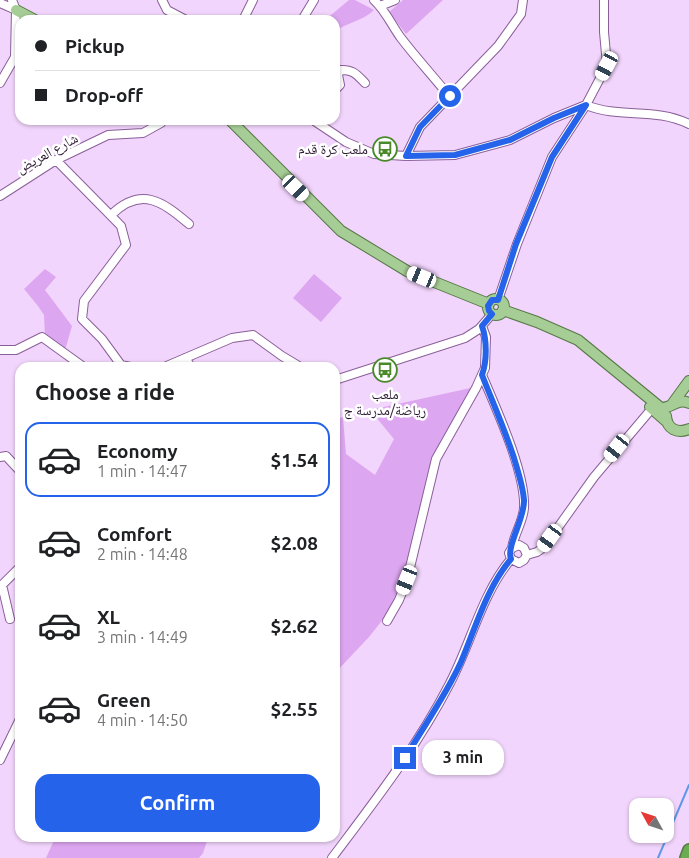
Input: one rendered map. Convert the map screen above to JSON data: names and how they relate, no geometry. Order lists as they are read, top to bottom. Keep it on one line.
{"streets":{"street":["شارع العريض"]},"places":{"bus stop":["ملعب كرة قدم","ملعب رياضة/مدرسة ج"]},"north":"top left","page":{"banner":["Pickup","Drop-off"],"heading":"Choose a ride","list":[{"name":"Economy","note":"1 min · 14:47","value":"$1.54"},{"name":"Comfort","note":"2 min · 14:48","value":"$2.08"},{"name":"XL","note":"3 min · 14:49","value":"$2.62"},{"name":"Green","note":"4 min · 14:50","value":"$2.55"}],"bubble":"3 min","buttons":"Confirm"}}
